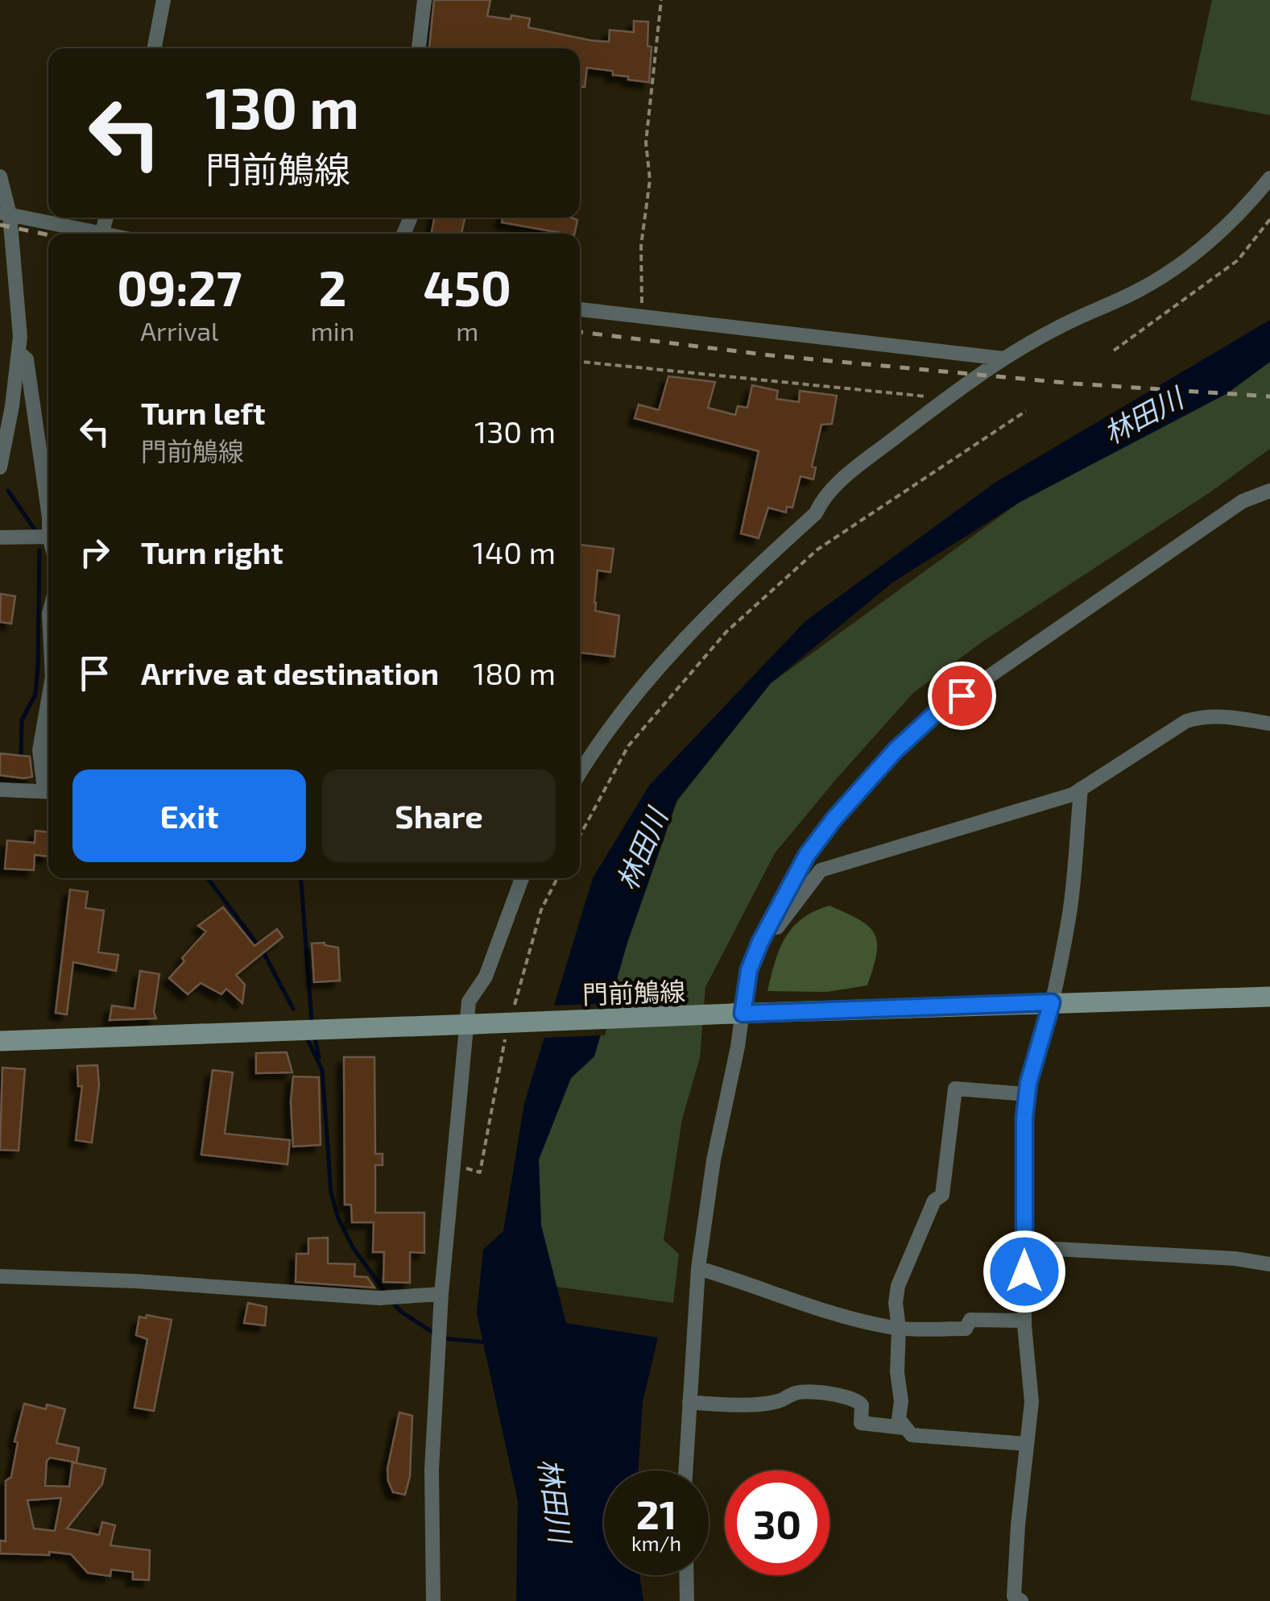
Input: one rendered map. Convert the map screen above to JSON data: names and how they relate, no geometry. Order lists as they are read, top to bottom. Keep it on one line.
{"streets":{"main road":["門前鵤線"]},"water":["林田川"],"page":{"turn":["130 m","門前鵤線"],"eta":["09:27","Arrival","2","min","450","m"],"list":[{"name":"Turn left","note":"門前鵤線","value":"130 m"},{"name":"Turn right","value":"140 m"},{"name":"Arrive at destination","value":"180 m"}],"buttons":["Exit","Share"],"speed":"21 km/h","limit":"30"}}
